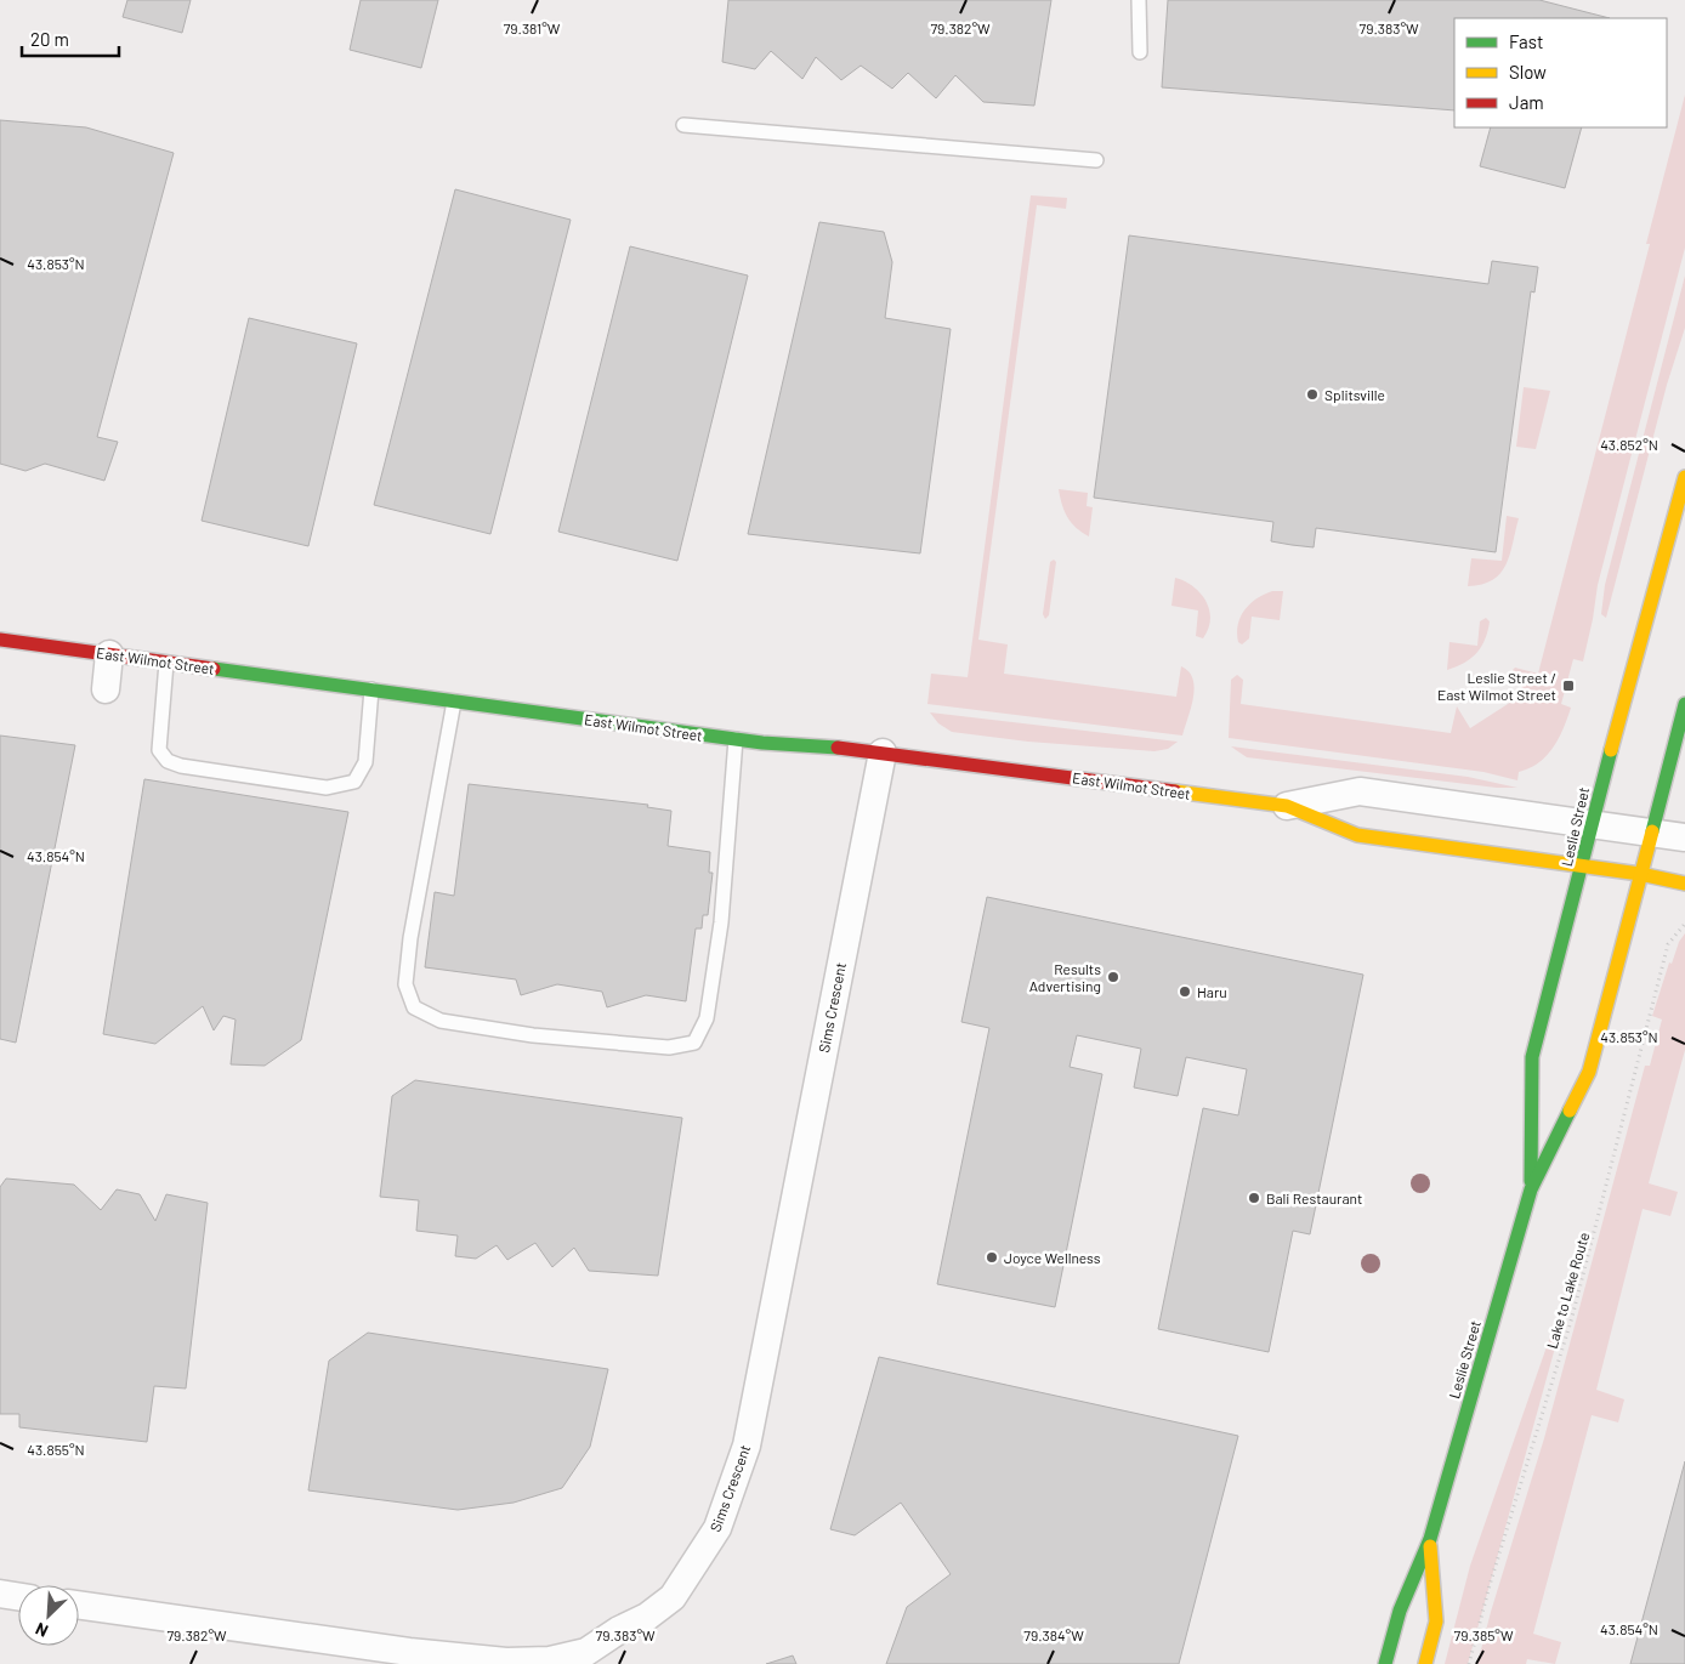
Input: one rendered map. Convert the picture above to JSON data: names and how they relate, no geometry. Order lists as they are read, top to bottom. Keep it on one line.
{"streets":{"main road":["East Wilmot Street","Leslie Street"],"street":["Sims Crescent"],"path":["Lake to Lake Route"]},"crossings":[["East Wilmot Street","Leslie Street"],["East Wilmot Street","Sims Crescent"]],"places":{"other":["Splitsville","Results Advertising","Haru","Bali Restaurant","Joyce Wellness"],"transit":["Leslie Street / East Wilmot Street"]},"legend":["Fast","Slow","Jam"],"scale_bar":"20 m","north":"bottom left","coordinates":["79.381°W","79.382°W","79.383°W","43.853°N","43.852°N","43.854°N","43.855°N","79.384°W","79.385°W"]}
